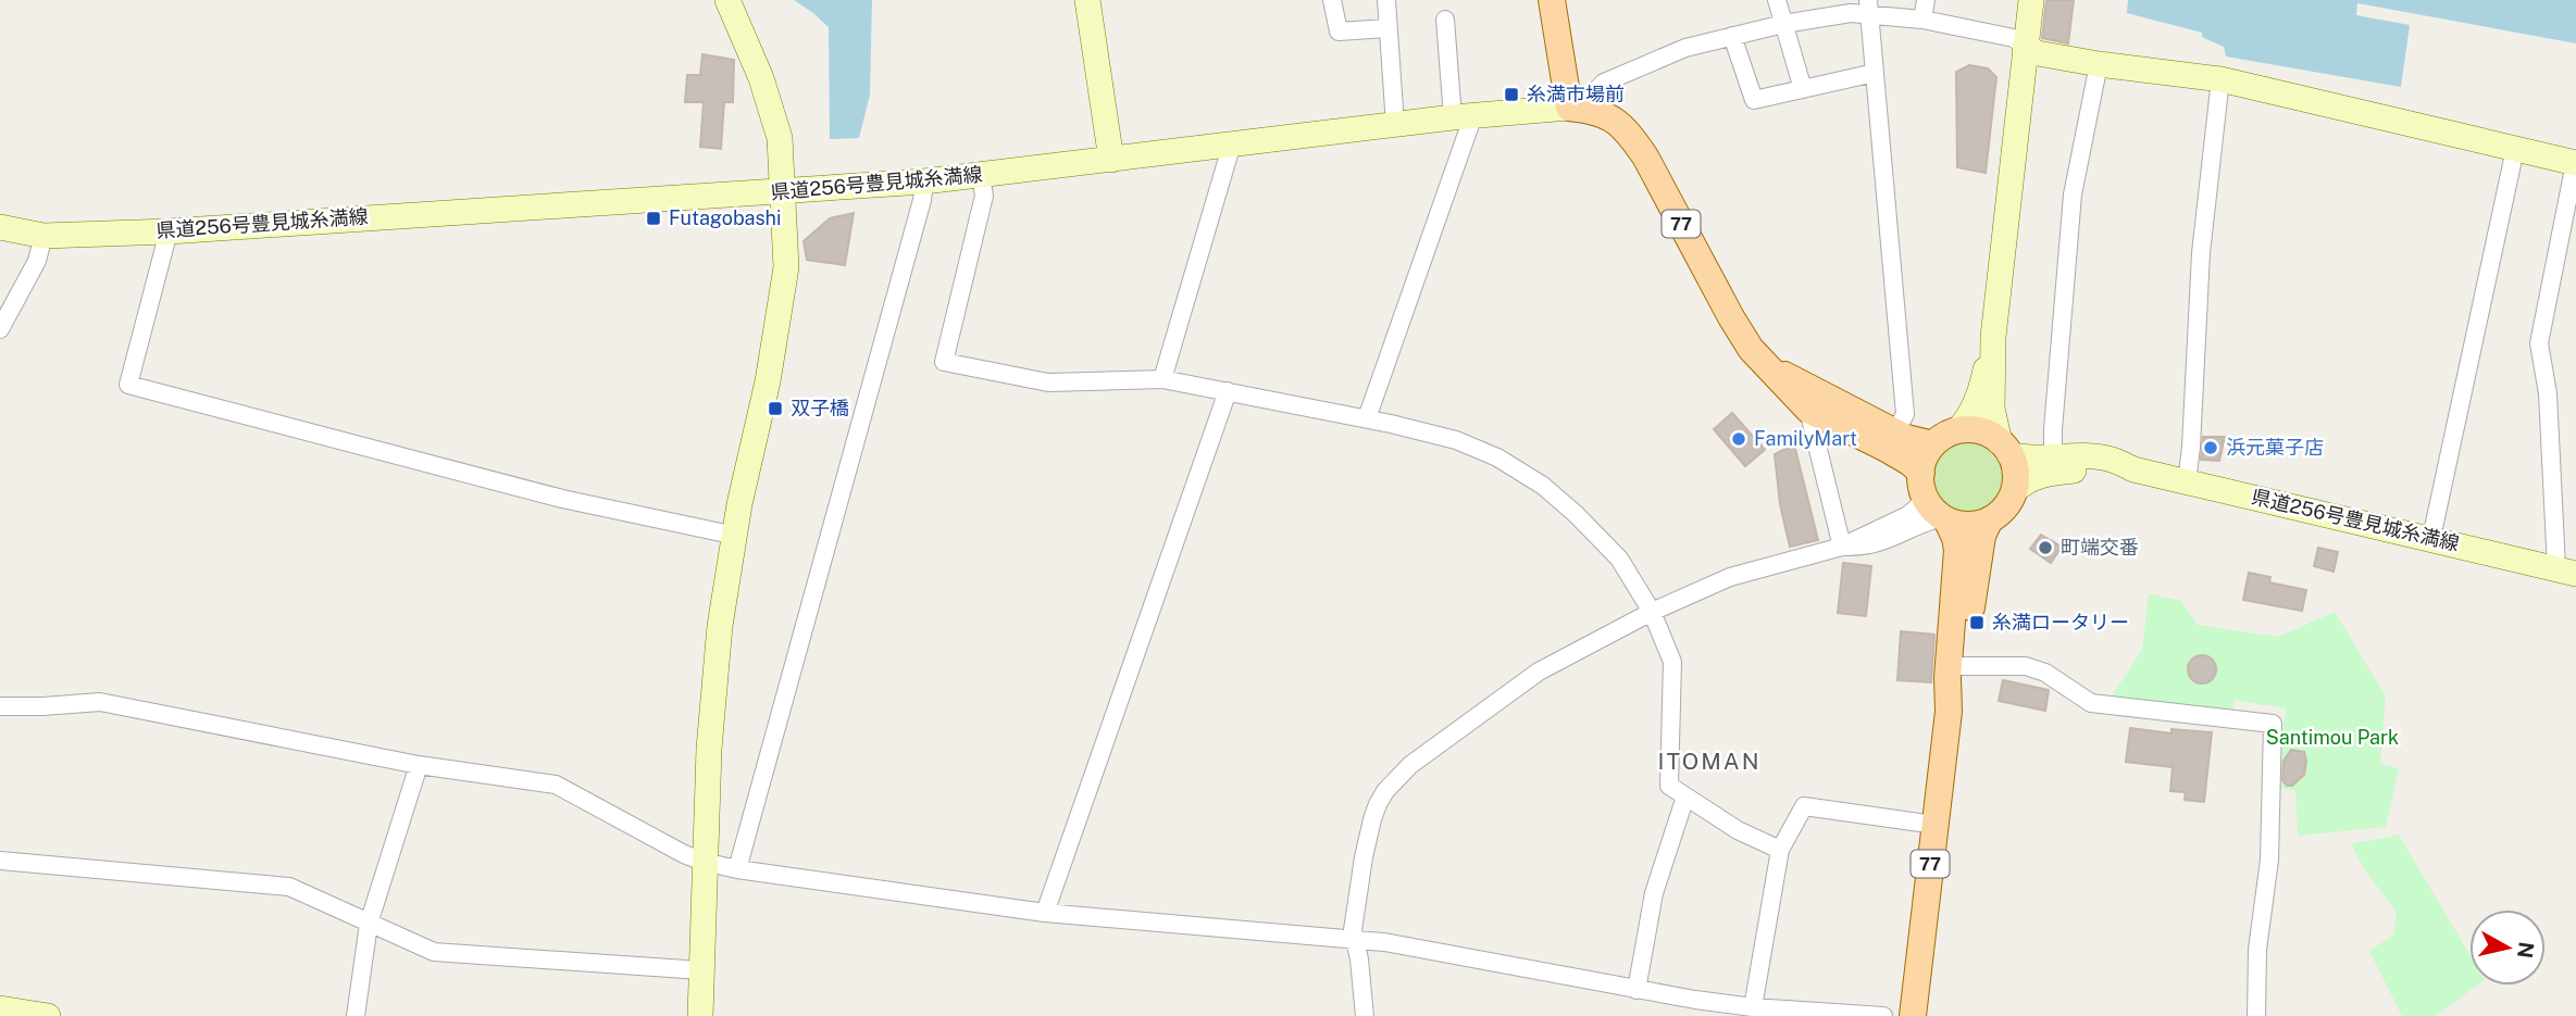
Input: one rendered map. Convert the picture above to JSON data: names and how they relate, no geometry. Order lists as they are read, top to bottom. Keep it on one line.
{"streets":{"main road":["77"],"street":["県道256号豊見城糸満線"]},"crossings":[["県道256号豊見城糸満線","77"]],"districts":["ITOMAN"],"parks":["Santimou Park"],"places":{"transit":["糸満市場前","Futagobashi","双子橋","糸満ロータリー"],"other":["FamilyMart","浜元菓子店","町端交番"]},"north":"right"}
